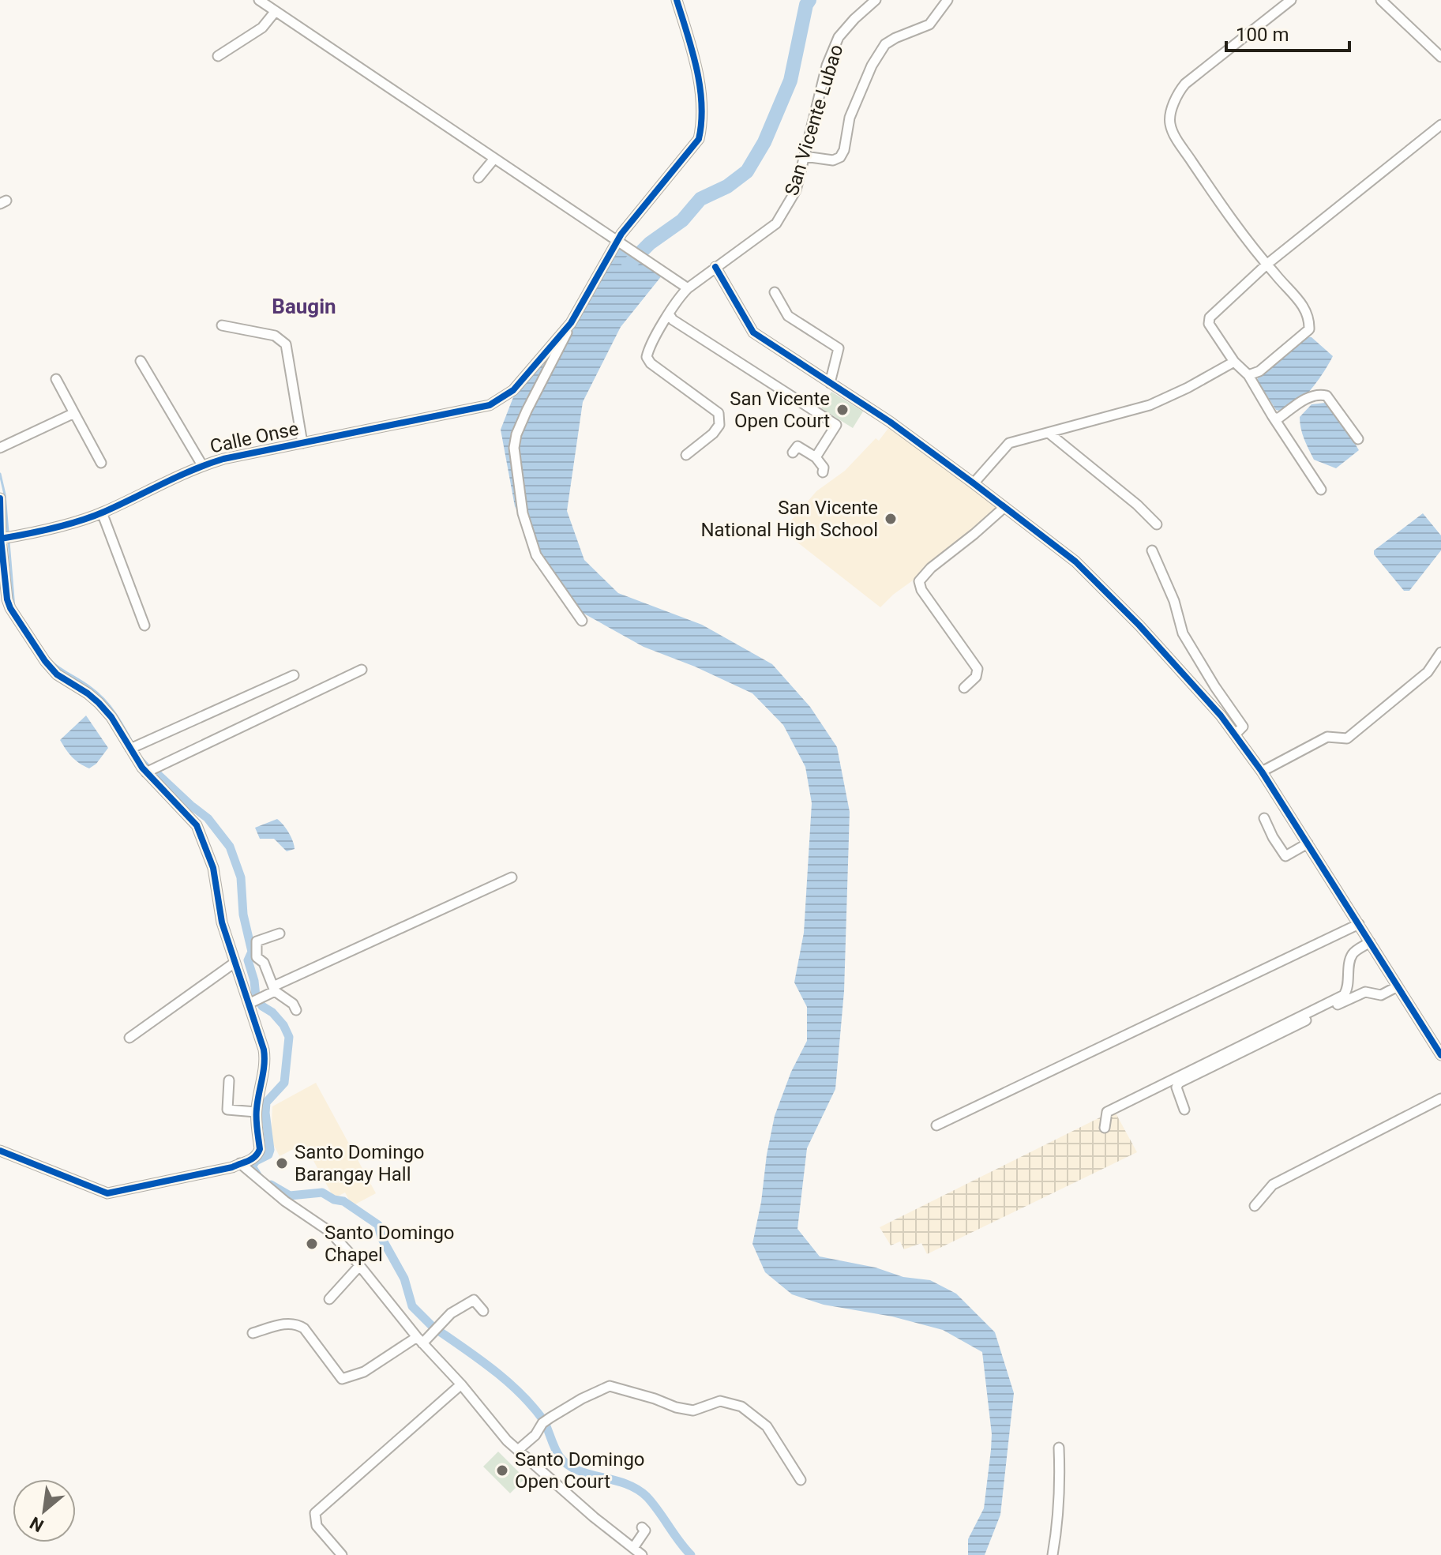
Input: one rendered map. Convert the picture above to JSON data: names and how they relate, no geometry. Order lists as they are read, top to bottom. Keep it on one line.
{"streets":{"street":["San Vicente Lubao","Calle Onse"]},"districts":["Baugin"],"places":["San Vicente Open Court","San Vicente National High School","Santo Domingo Barangay Hall","Santo Domingo Chapel","Santo Domingo Open Court"],"scale_bar":"100 m","north":"bottom left"}
